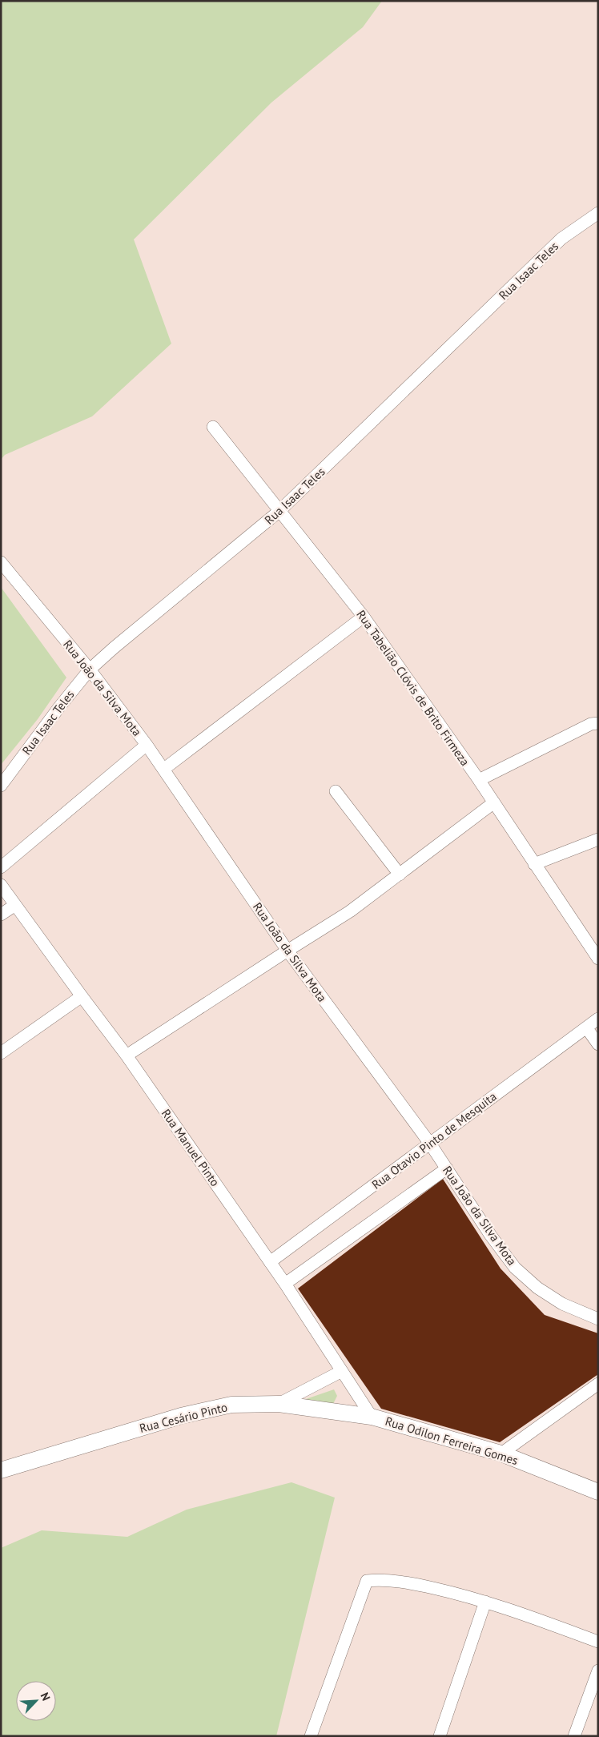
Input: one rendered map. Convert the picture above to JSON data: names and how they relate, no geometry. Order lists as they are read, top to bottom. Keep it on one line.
{"streets":{"street":["Rua Isaac Teles","Rua João da Silva Mota","Rua Tabelião Clóvis de Brito Firmeza","Rua Otavio Pinto de Mesquita","Rua Manuel Pinto","Rua Cesário Pinto","Rua Odilon Ferreira Gomes"]},"crossings":[["Rua Isaac Teles","Rua João da Silva Mota"],["Rua Isaac Teles","Rua Tabelião Clóvis de Brito Firmeza"],["Rua João da Silva Mota","Rua Otavio Pinto de Mesquita"],["Rua Otavio Pinto de Mesquita","Rua Manuel Pinto"],["Rua Manuel Pinto","Rua Cesário Pinto"],["Rua Manuel Pinto","Rua Odilon Ferreira Gomes"],["Rua Cesário Pinto","Rua Odilon Ferreira Gomes"]],"north":"top right"}
